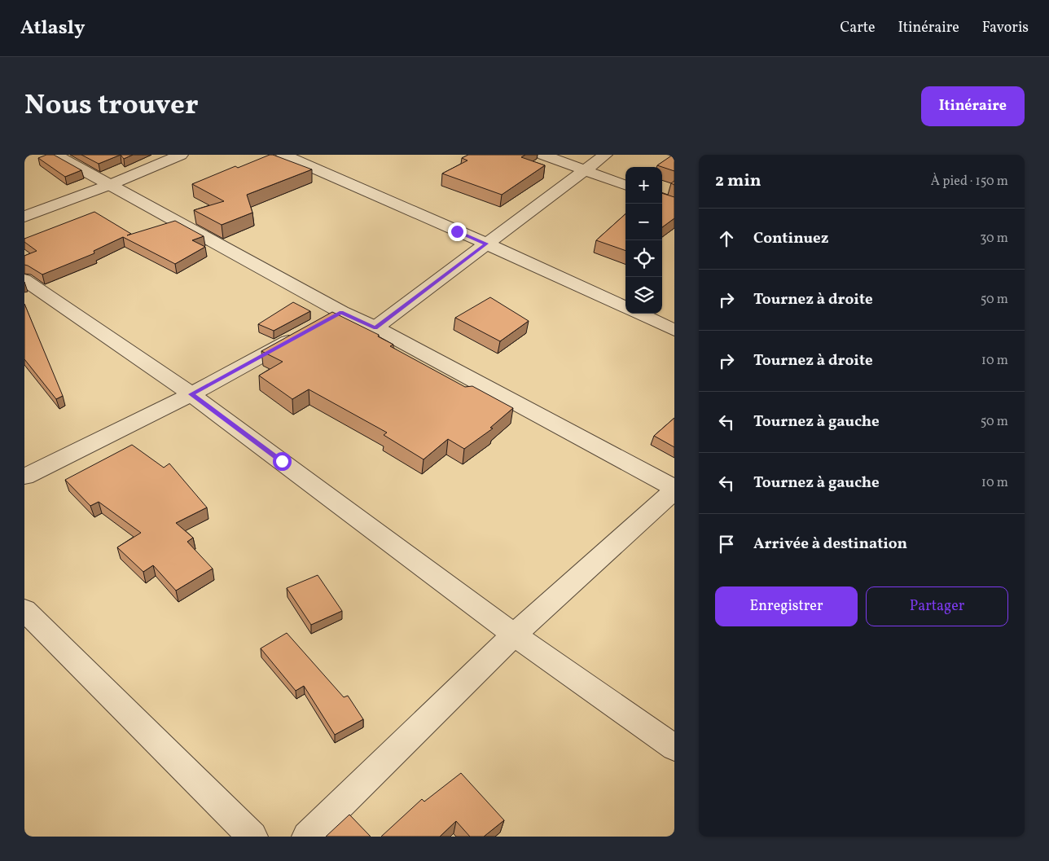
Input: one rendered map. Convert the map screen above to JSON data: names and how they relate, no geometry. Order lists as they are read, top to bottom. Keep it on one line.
{"page":{"header":"Atlasly","nav":["Carte","Itinéraire","Favoris"],"title":"Nous trouver","buttons":["Itinéraire",["Enregistrer","Partager"]],"heading":["2 min","À pied · 150 m"],"map_buttons":["+","−"],"list":[["Continuez","30 m"],["Tournez à droite","50 m"],["Tournez à droite","10 m"],["Tournez à gauche","50 m"],["Tournez à gauche","10 m"],"Arrivée à destination"]}}
